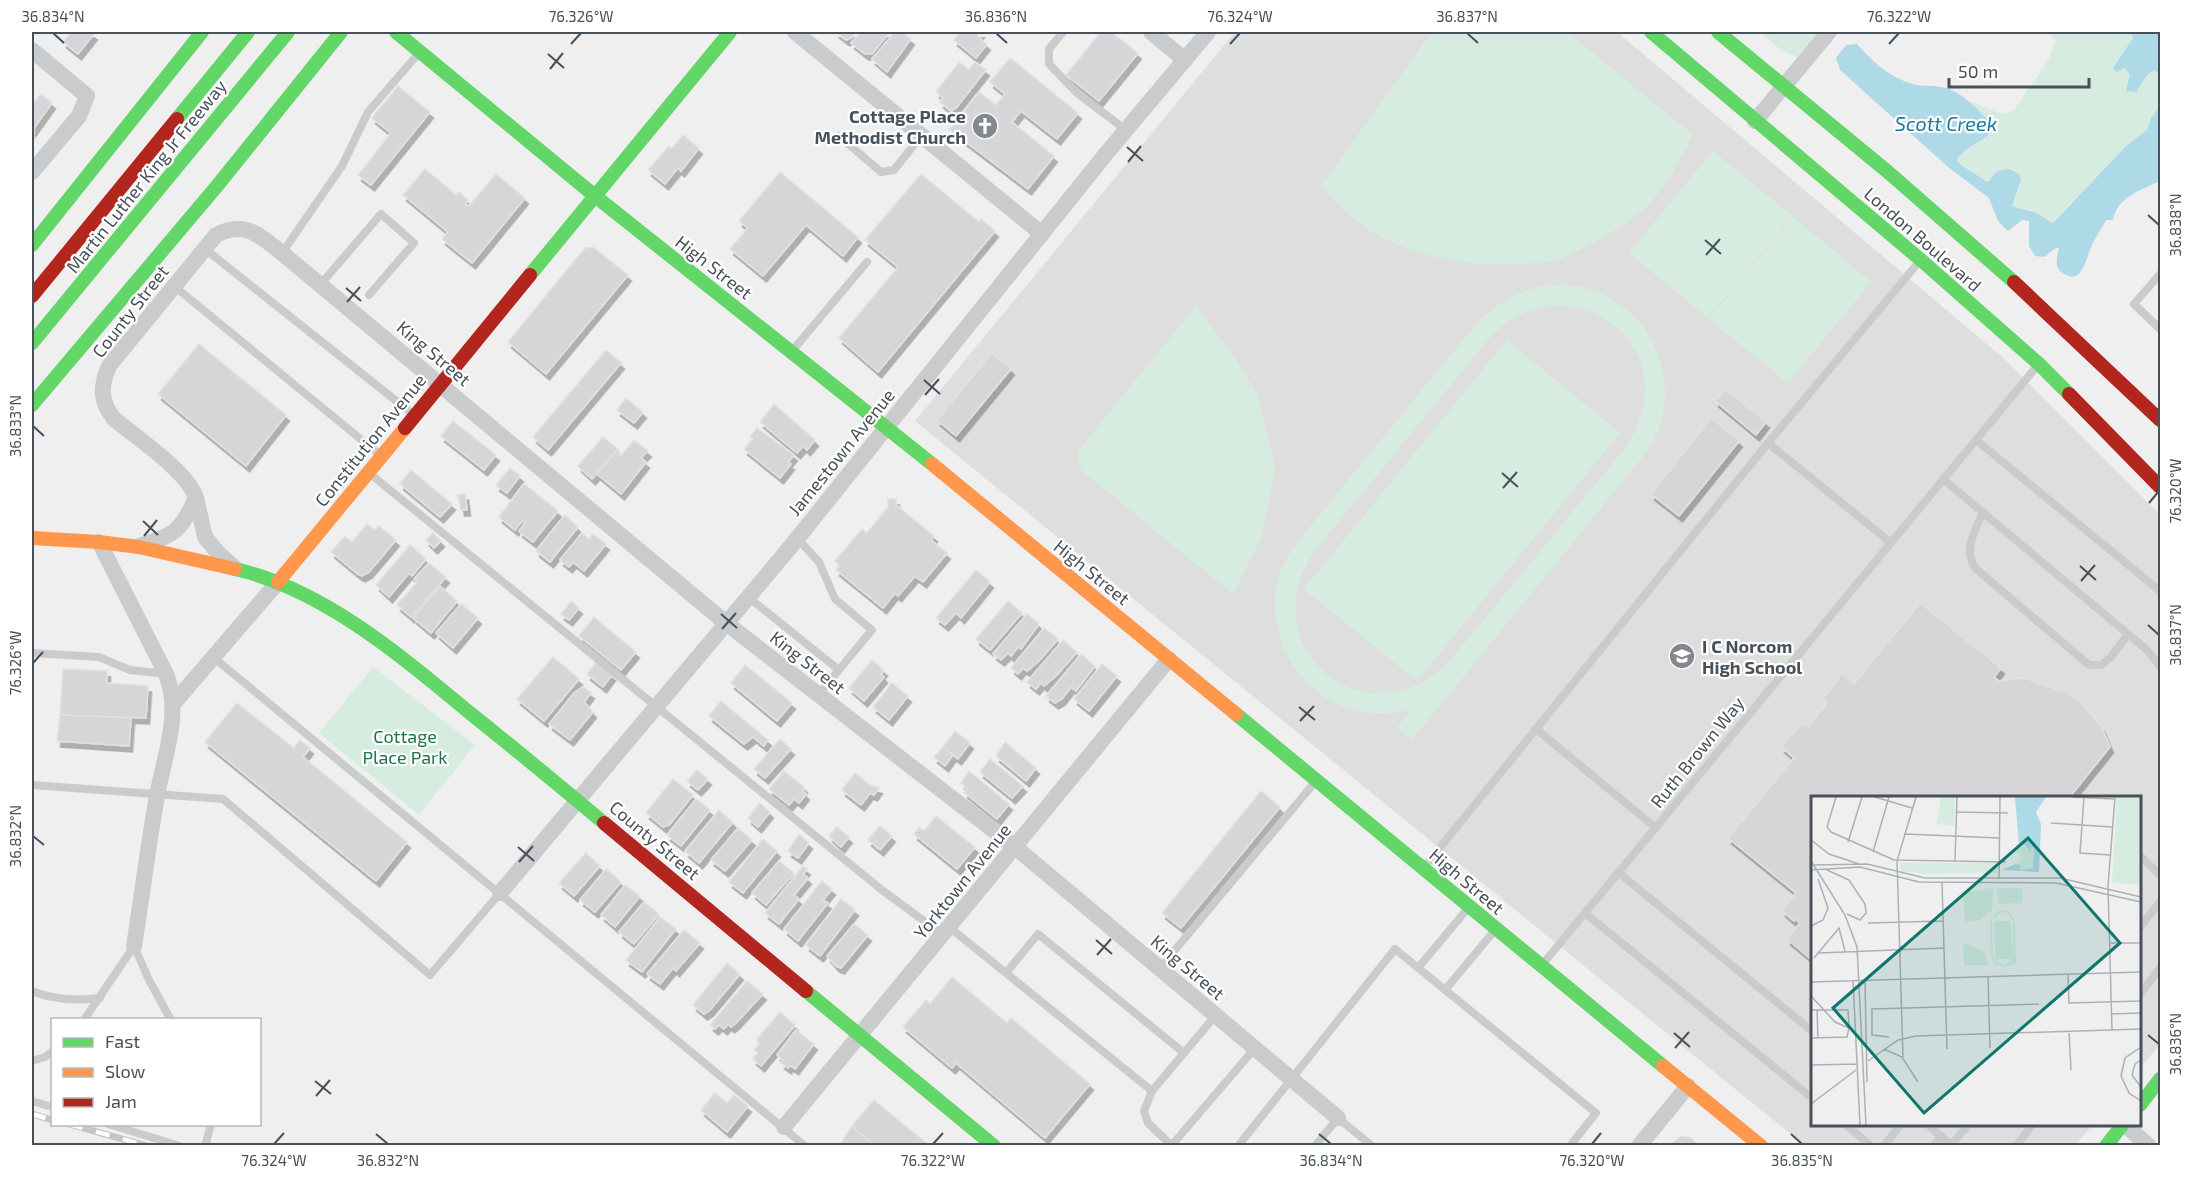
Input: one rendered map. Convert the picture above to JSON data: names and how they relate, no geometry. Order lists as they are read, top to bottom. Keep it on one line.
{"streets":{"main road":["Martin Luther King Jr Freeway","London Boulevard","High Street","County Street","Constitution Avenue"],"street":["King Street","Jamestown Avenue","Yorktown Avenue"],"lane":["Ruth Brown Way"]},"crossings":[["London Boulevard","Ruth Brown Way"],["High Street","Constitution Avenue"],["High Street","Jamestown Avenue"],["High Street","Ruth Brown Way"],["High Street","Yorktown Avenue"],["County Street","King Street"],["County Street","Constitution Avenue"],["County Street","Jamestown Avenue"],["County Street","Yorktown Avenue"],["King Street","Constitution Avenue"],["King Street","Jamestown Avenue"],["King Street","Yorktown Avenue"]],"water":["Scott Creek"],"parks":["Cottage Place Park"],"places":{"church":["Cottage Place Methodist Church"],"school or university":["I C Norcom High School"]},"legend":["Fast","Slow","Jam"],"scale_bar":"50 m","coordinates":["36.834°N","76.326°W","36.836°N","76.324°W","36.837°N","76.322°W","36.838°N","36.833°N","76.320°W","36.832°N","36.835°N"]}
